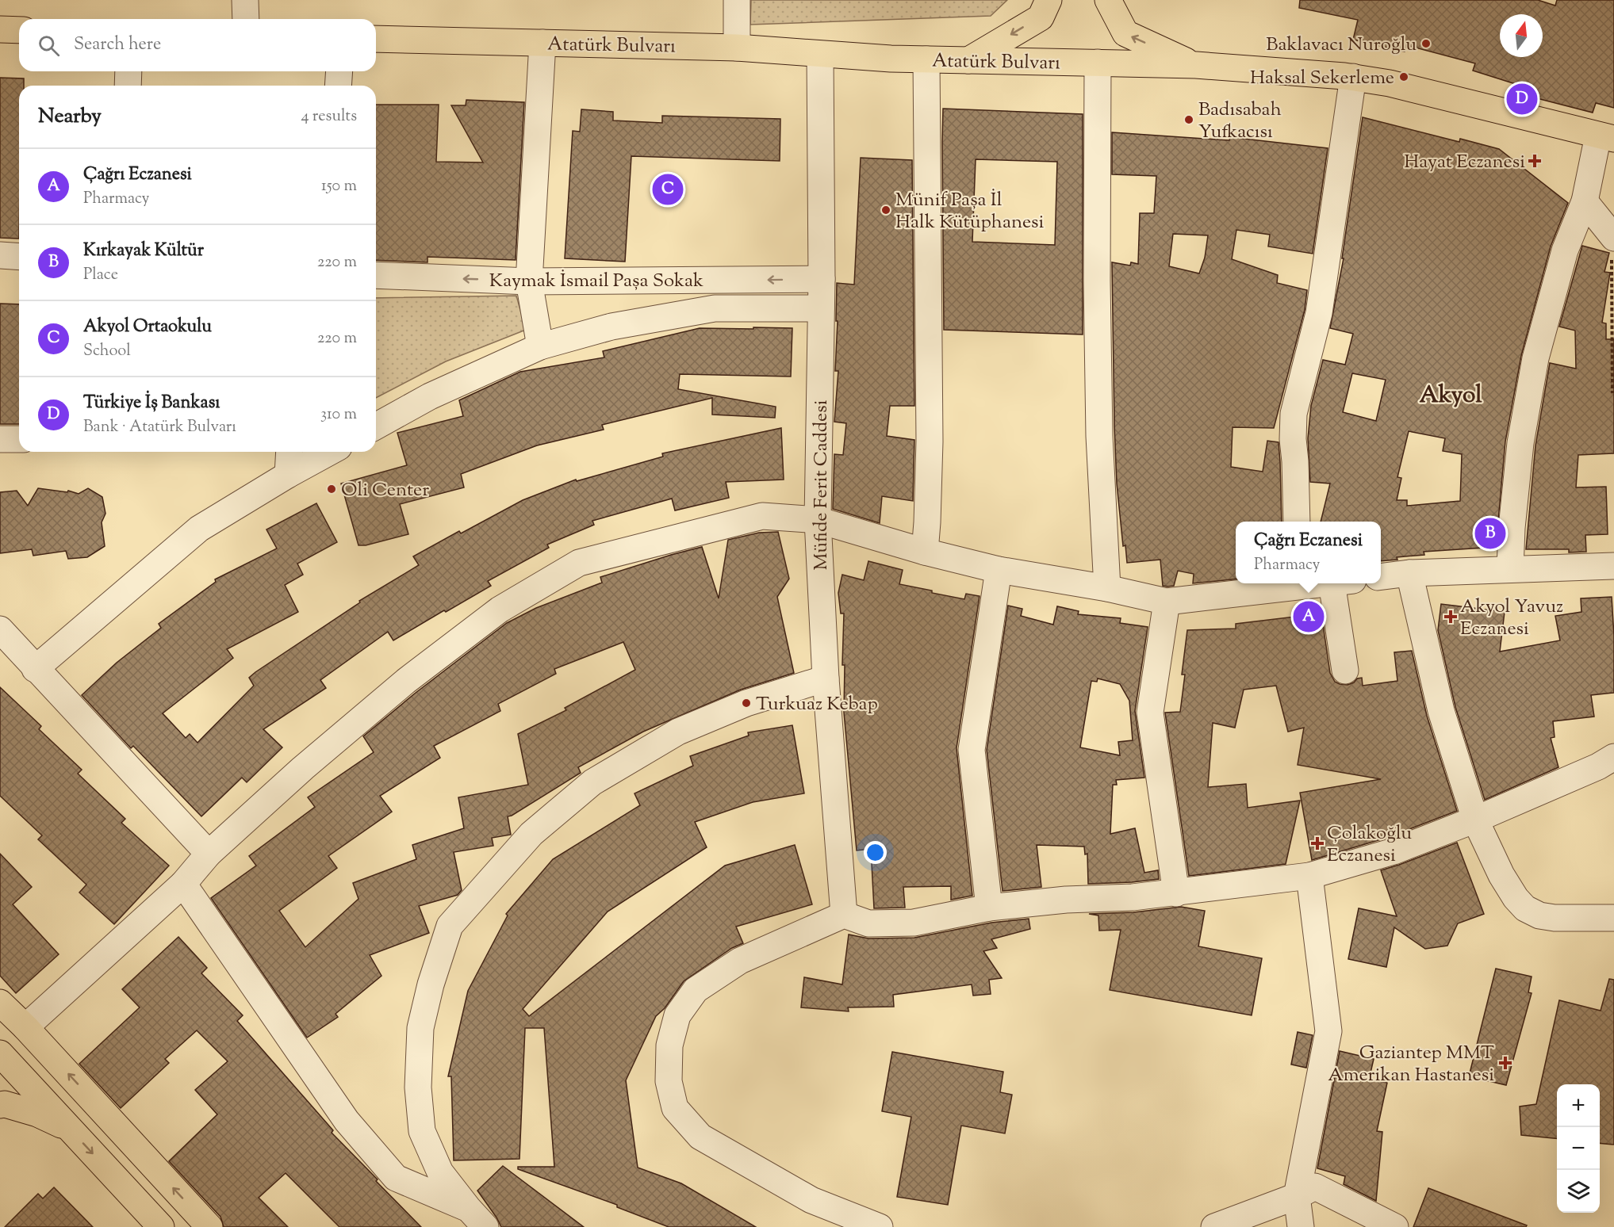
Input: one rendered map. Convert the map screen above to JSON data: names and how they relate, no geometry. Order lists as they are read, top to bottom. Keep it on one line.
{"streets":{"main road":["Atatürk Bulvarı"],"street":["Kaymak İsmail Paşa Sokak","Müfide Ferit Caddesi"]},"crossings":[["Atatürk Bulvarı","Müfide Ferit Caddesi"],["Kaymak İsmail Paşa Sokak","Müfide Ferit Caddesi"]],"districts":["Akyol"],"places":{"other":["Baklavacı Nuroğlu","Haksal Sekerleme","Badısabah Yufkacısı","Münif Paşa İl Halk Kütüphanesi","Oli Center","Turkuaz Kebap"],"health":["Hayat Eczanesi","Akyol Yavuz Eczanesi","Çolakoğlu Eczanesi","Gaziantep MMT Amerikan Hastanesi"]},"north":"top","page":{"search":"Search here","pins":["D","C","B","A"],"heading":["Nearby","4 results"],"list":[{"mark":"A","name":"Çağrı Eczanesi","note":"Pharmacy","value":"150 m"},{"mark":"B","name":"Kırkayak Kültür","note":"Place","value":"220 m"},{"mark":"C","name":"Akyol Ortaokulu","note":"School","value":"220 m"},{"mark":"D","name":"Türkiye İş Bankası","note":"Bank · Atatürk Bulvarı","value":"310 m"}],"popup":["Çağrı Eczanesi","Pharmacy"],"map_buttons":["+","−"]}}
